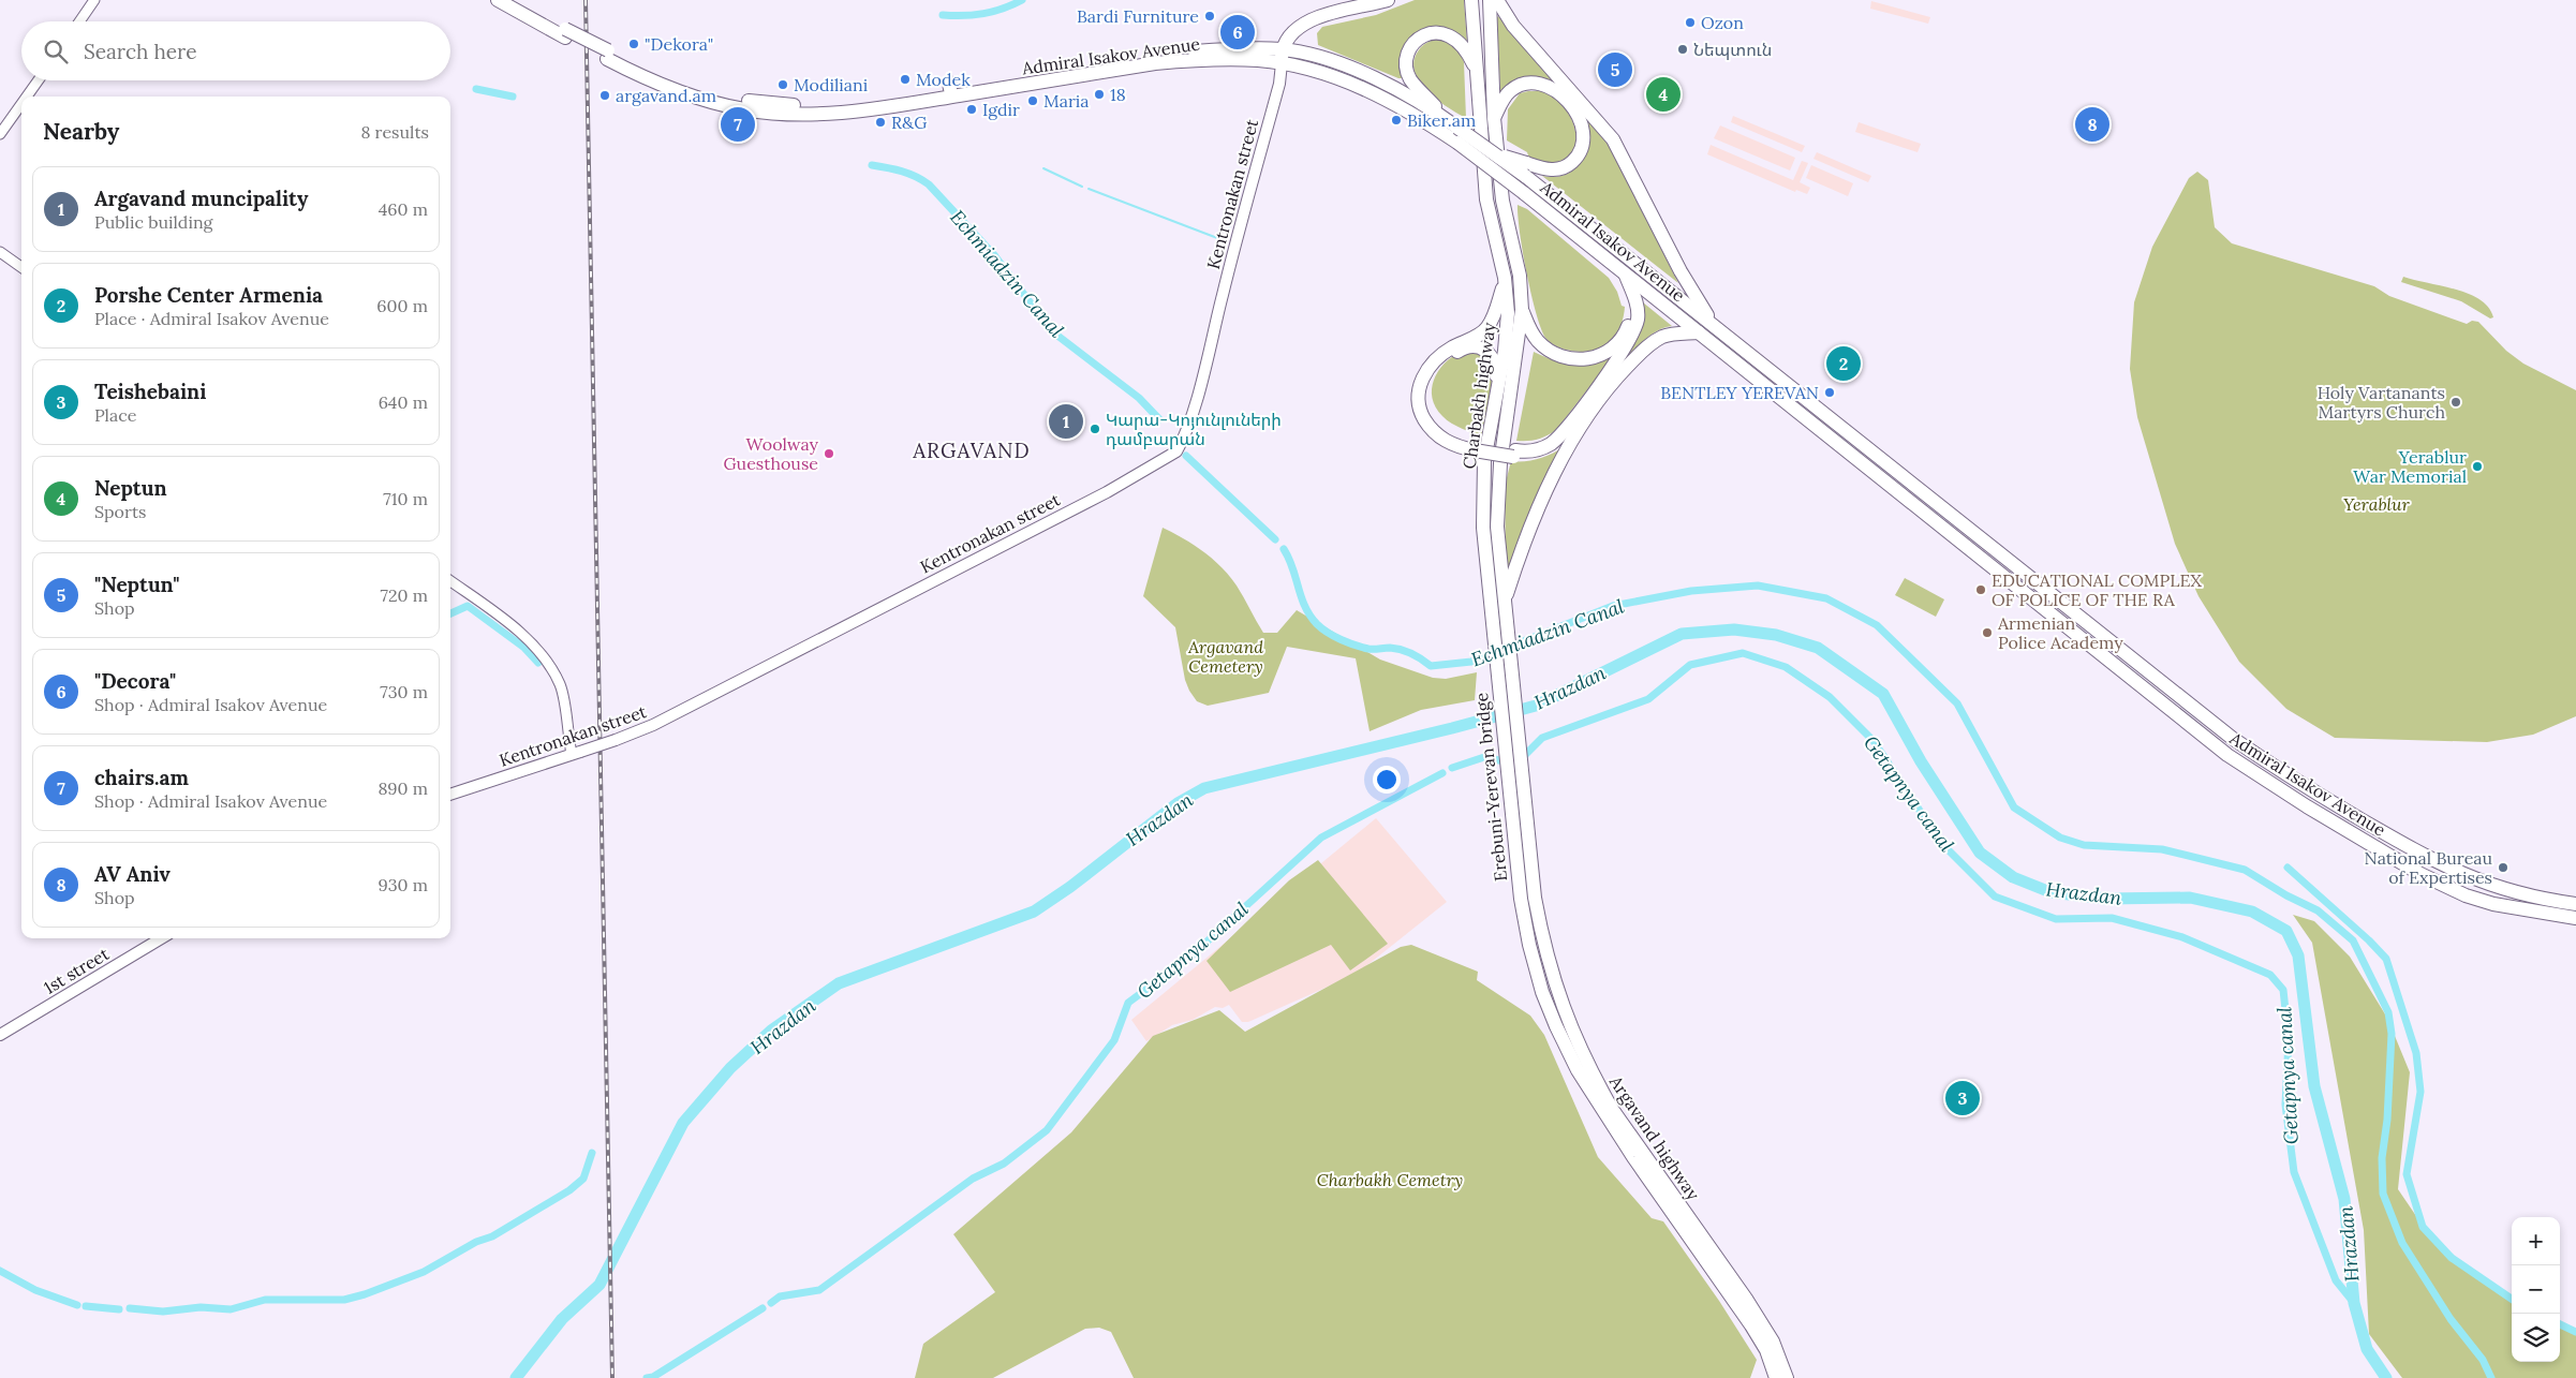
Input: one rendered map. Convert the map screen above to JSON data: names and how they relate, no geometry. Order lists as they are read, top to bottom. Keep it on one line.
{"streets":{"highway":["Admiral Isakov Avenue","Charbakh highway","Erebuni-Yerevan bridge","Argavand highway"],"main road":["Kentronakan street","1st street"]},"crossings":[["Admiral Isakov Avenue","Kentronakan street"],["Admiral Isakov Avenue","Charbakh highway"],["Charbakh highway","Erebuni-Yerevan bridge"],["Erebuni-Yerevan bridge","Argavand highway"]],"districts":["ARGAVAND"],"water":["Echmiadzin Canal","Hrazdan","Getapnya canal"],"parks":["Yerablur","Argavand Cemetery","Charbakh Cemetry"],"places":["Bardi Furniture","Ozon","\"Dekora\"","Նեպտուն","Modek","Modiliani","18","argavand.am","Maria","Igdir","Biker.am","R&G","BENTLEY YEREVAN","Holy Vartanants Martyrs Church","Կարա-Կոյունլուների դամբարան","Woolway Guesthouse","Yerablur War Memorial","EDUCATIONAL COMPLEX OF POLICE OF THE RA","Armenian Police Academy","National Bureau of Expertises"],"page":{"pins":["6","5","4","7","8","2","1","3"],"search":"Search here","heading":["Nearby","8 results"],"list":[{"mark":"1","name":"Argavand muncipality","note":"Public building","value":"460 m"},{"mark":"2","name":"Porshe Center Armenia","note":"Place · Admiral Isakov Avenue","value":"600 m"},{"mark":"3","name":"Teishebaini","note":"Place","value":"640 m"},{"mark":"4","name":"Neptun","note":"Sports","value":"710 m"},{"mark":"5","name":"\"Neptun\"","note":"Shop","value":"720 m"},{"mark":"6","name":"\"Decora\"","note":"Shop · Admiral Isakov Avenue","value":"730 m"},{"mark":"7","name":"chairs.am","note":"Shop · Admiral Isakov Avenue","value":"890 m"},{"mark":"8","name":"AV Aniv","note":"Shop","value":"930 m"}],"map_buttons":["+","−"]}}
